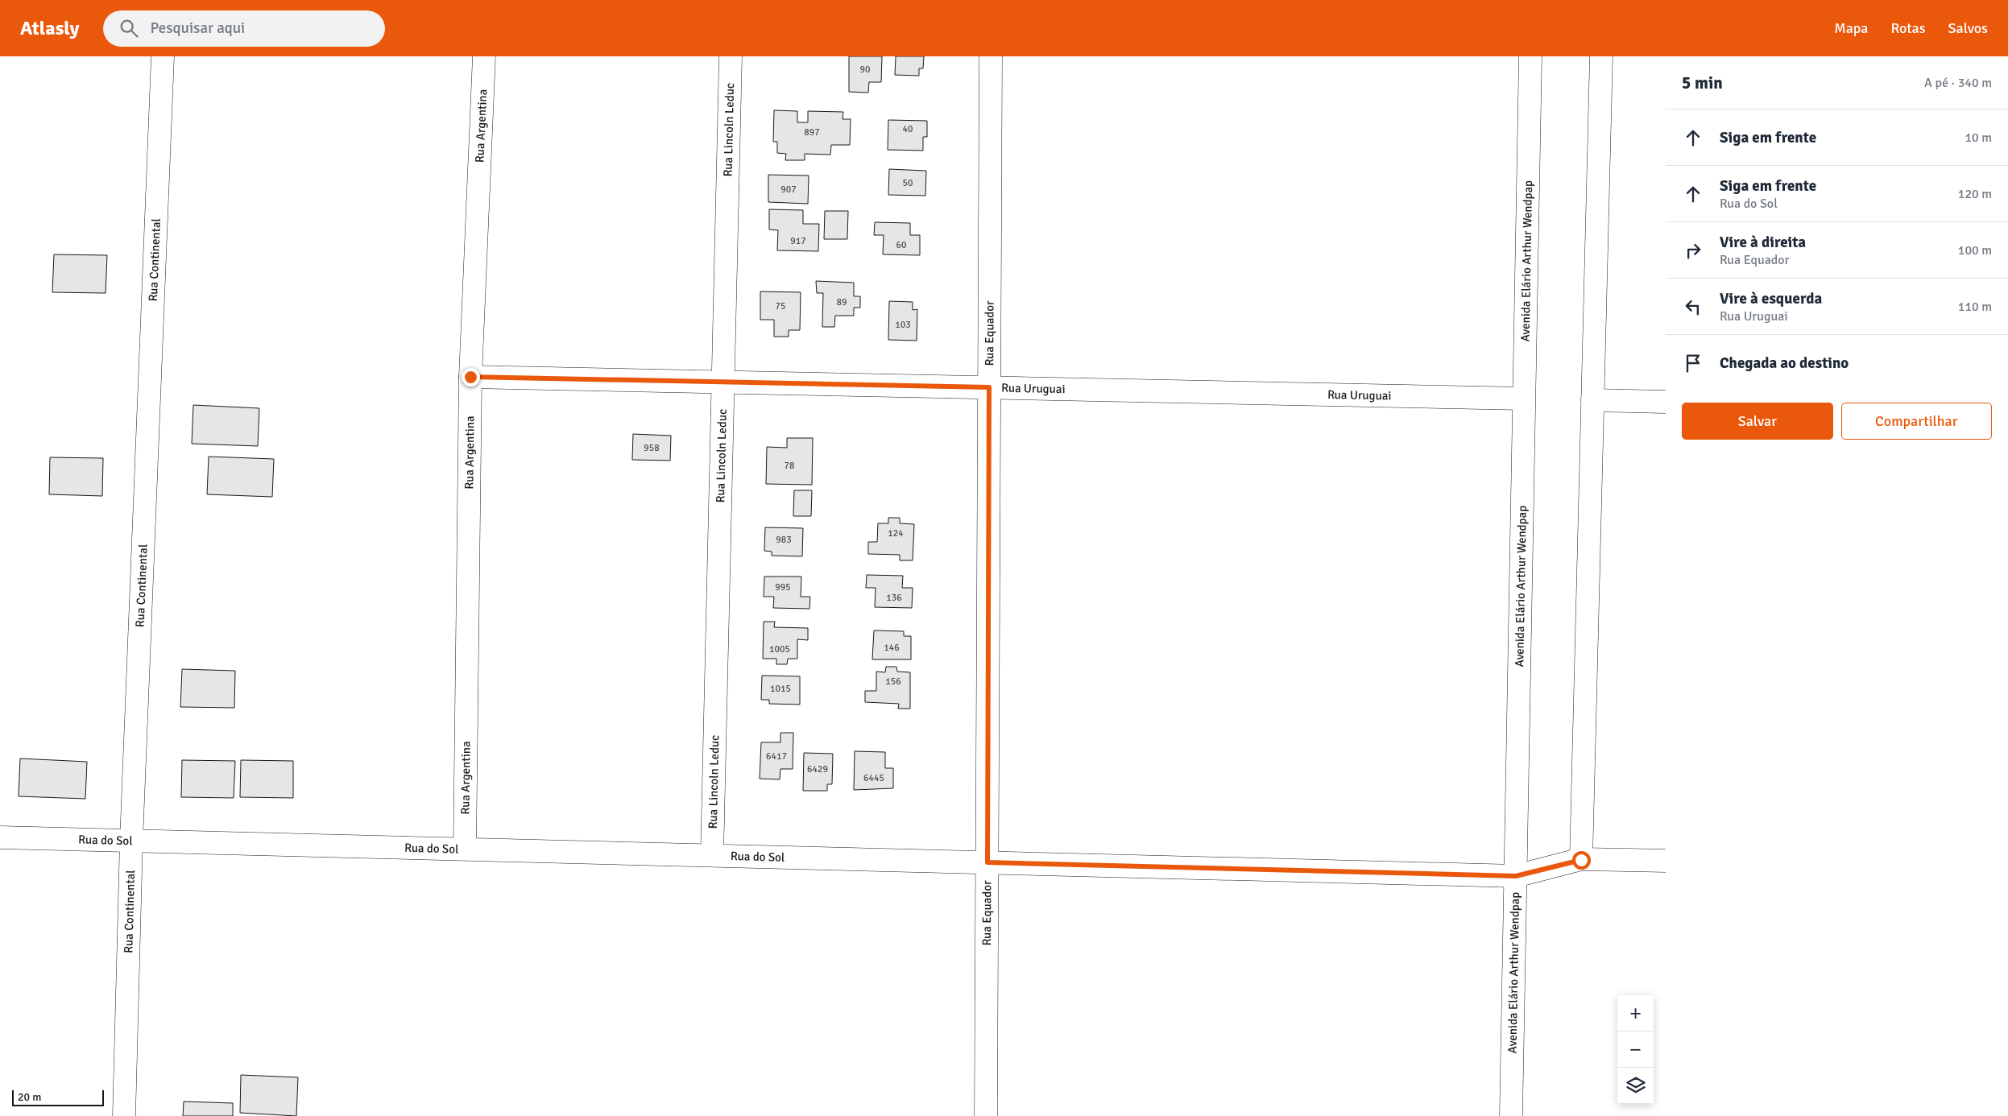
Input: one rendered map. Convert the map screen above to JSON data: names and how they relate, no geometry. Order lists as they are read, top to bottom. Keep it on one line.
{"streets":{"street":["Rua Argentina","Rua Lincoln Leduc","Rua Continental","Avenida Elário Arthur Wendpap","Rua Equador","Rua Uruguai","Rua do Sol"]},"crossings":[["Rua Argentina","Rua Uruguai"],["Rua Argentina","Rua do Sol"],["Rua Lincoln Leduc","Rua Uruguai"],["Rua Lincoln Leduc","Rua do Sol"],["Rua Continental","Rua do Sol"],["Avenida Elário Arthur Wendpap","Rua Uruguai"],["Avenida Elário Arthur Wendpap","Rua do Sol"],["Rua Equador","Rua Uruguai"],["Rua Equador","Rua do Sol"]],"house_numbers":["90","40","897","50","907","917","60","89","75","103","958","78","124","983","995","136","146","1005","156","1015","6417","6429","6445"],"scale_bar":"20 m","page":{"header":"Atlasly","search":"Pesquisar aqui","nav":["Mapa","Rotas","Salvos"],"heading":["5 min","A pé · 340 m"],"list":[["Siga em frente","10 m"],["Siga em frente","Rua do Sol","120 m"],["Vire à direita","Rua Equador","100 m"],["Vire à esquerda","Rua Uruguai","110 m"],"Chegada ao destino"],"buttons":["Salvar","Compartilhar"],"map_buttons":["+","−"],"scale":"20 m"}}
